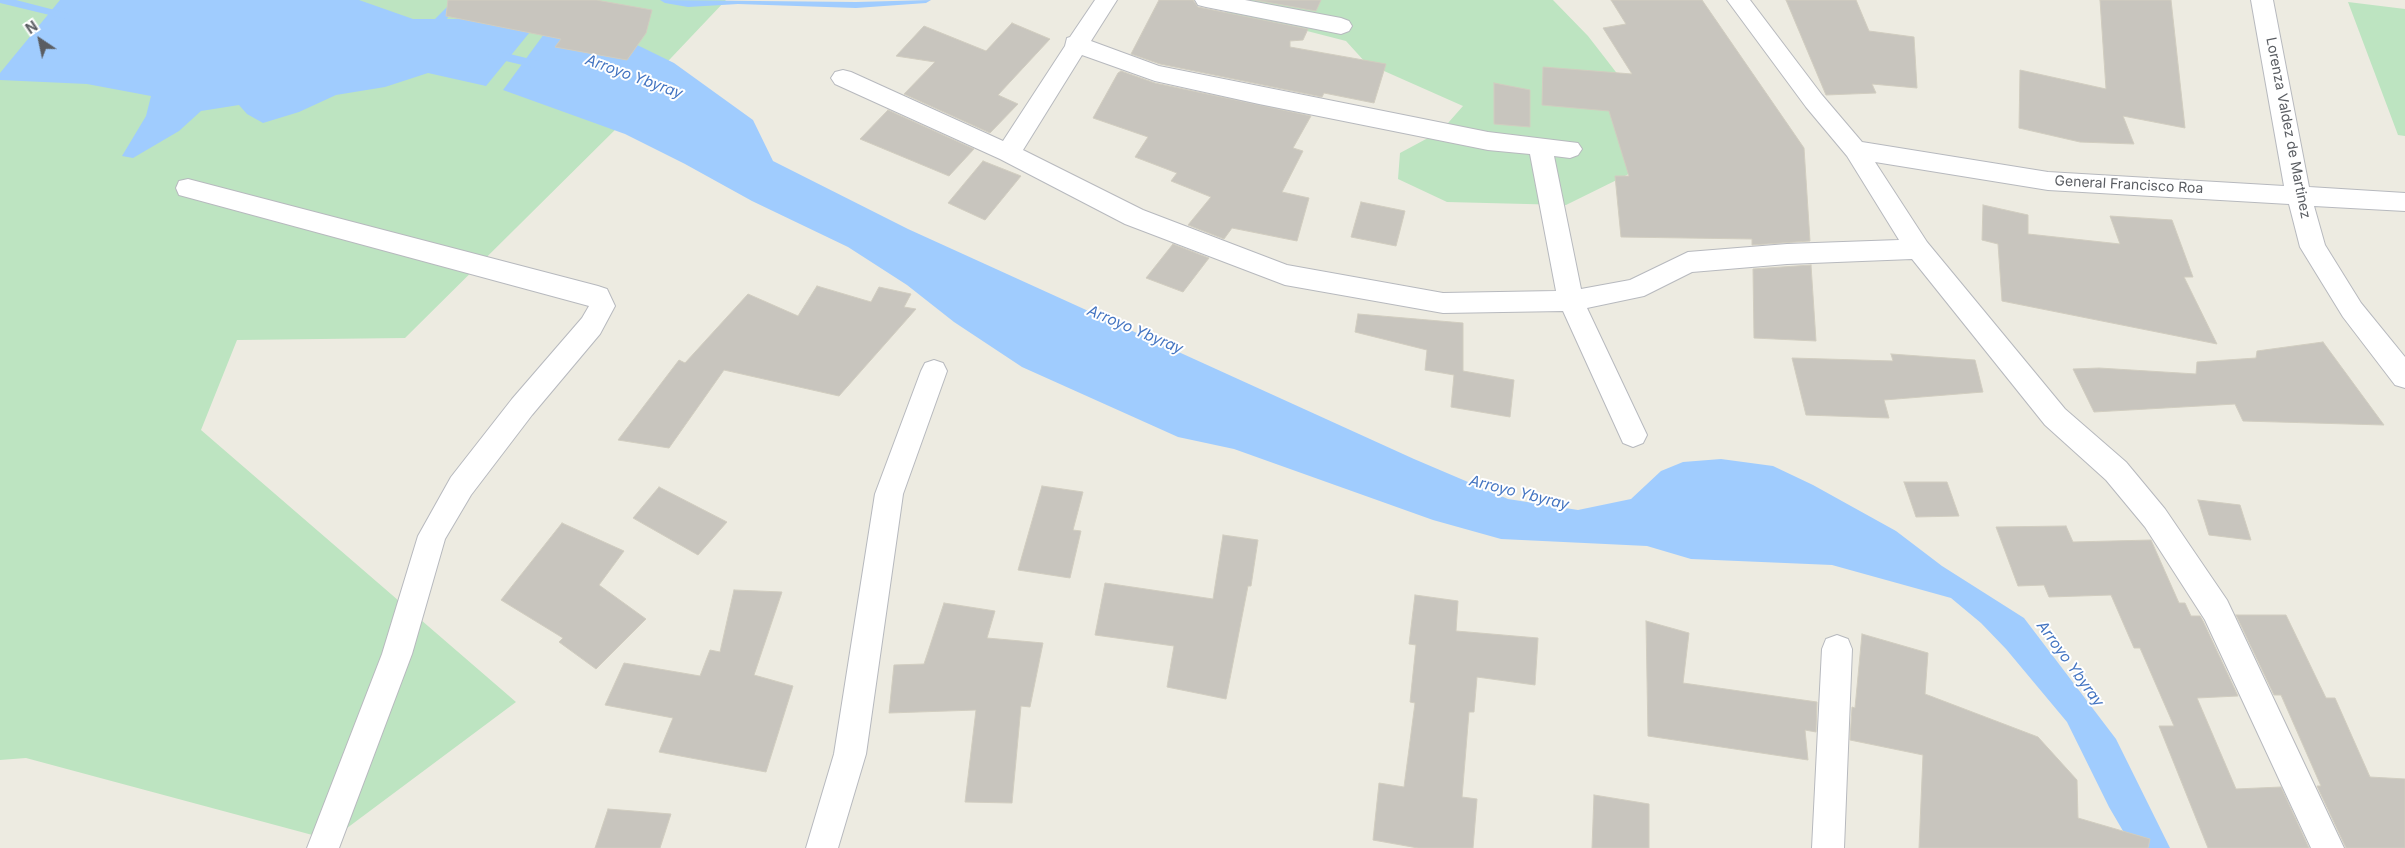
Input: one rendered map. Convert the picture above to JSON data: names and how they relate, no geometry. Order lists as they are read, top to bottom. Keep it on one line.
{"streets":{"street":["Lorenza Valdez de Martinez","General Francisco Roa"]},"crossings":[["Lorenza Valdez de Martinez","General Francisco Roa"]],"water":["Arroyo Ybyray"],"north":"top left"}
